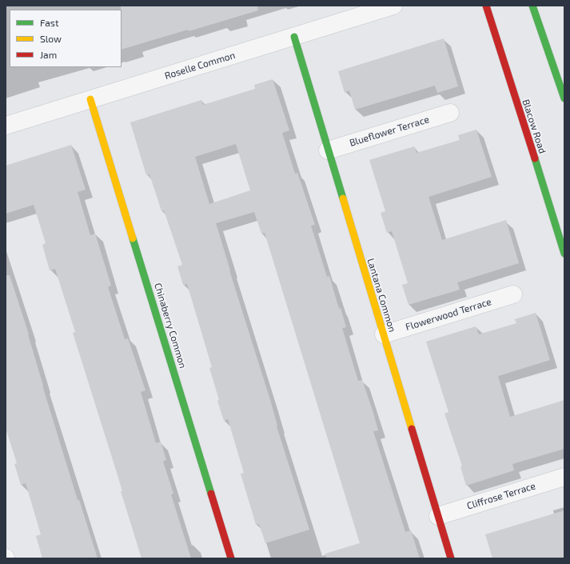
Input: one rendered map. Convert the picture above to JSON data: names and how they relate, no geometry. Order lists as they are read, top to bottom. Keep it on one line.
{"streets":{"street":["Roselle Common","Blacow Road","Blueflower Terrace","Lantana Common","Flowerwood Terrace","Chinaberry Common","Cliffrose Terrace"]},"crossings":[["Roselle Common","Lantana Common"],["Roselle Common","Chinaberry Common"],["Blueflower Terrace","Lantana Common"],["Lantana Common","Flowerwood Terrace"],["Lantana Common","Cliffrose Terrace"]],"legend":["Fast","Slow","Jam"]}
